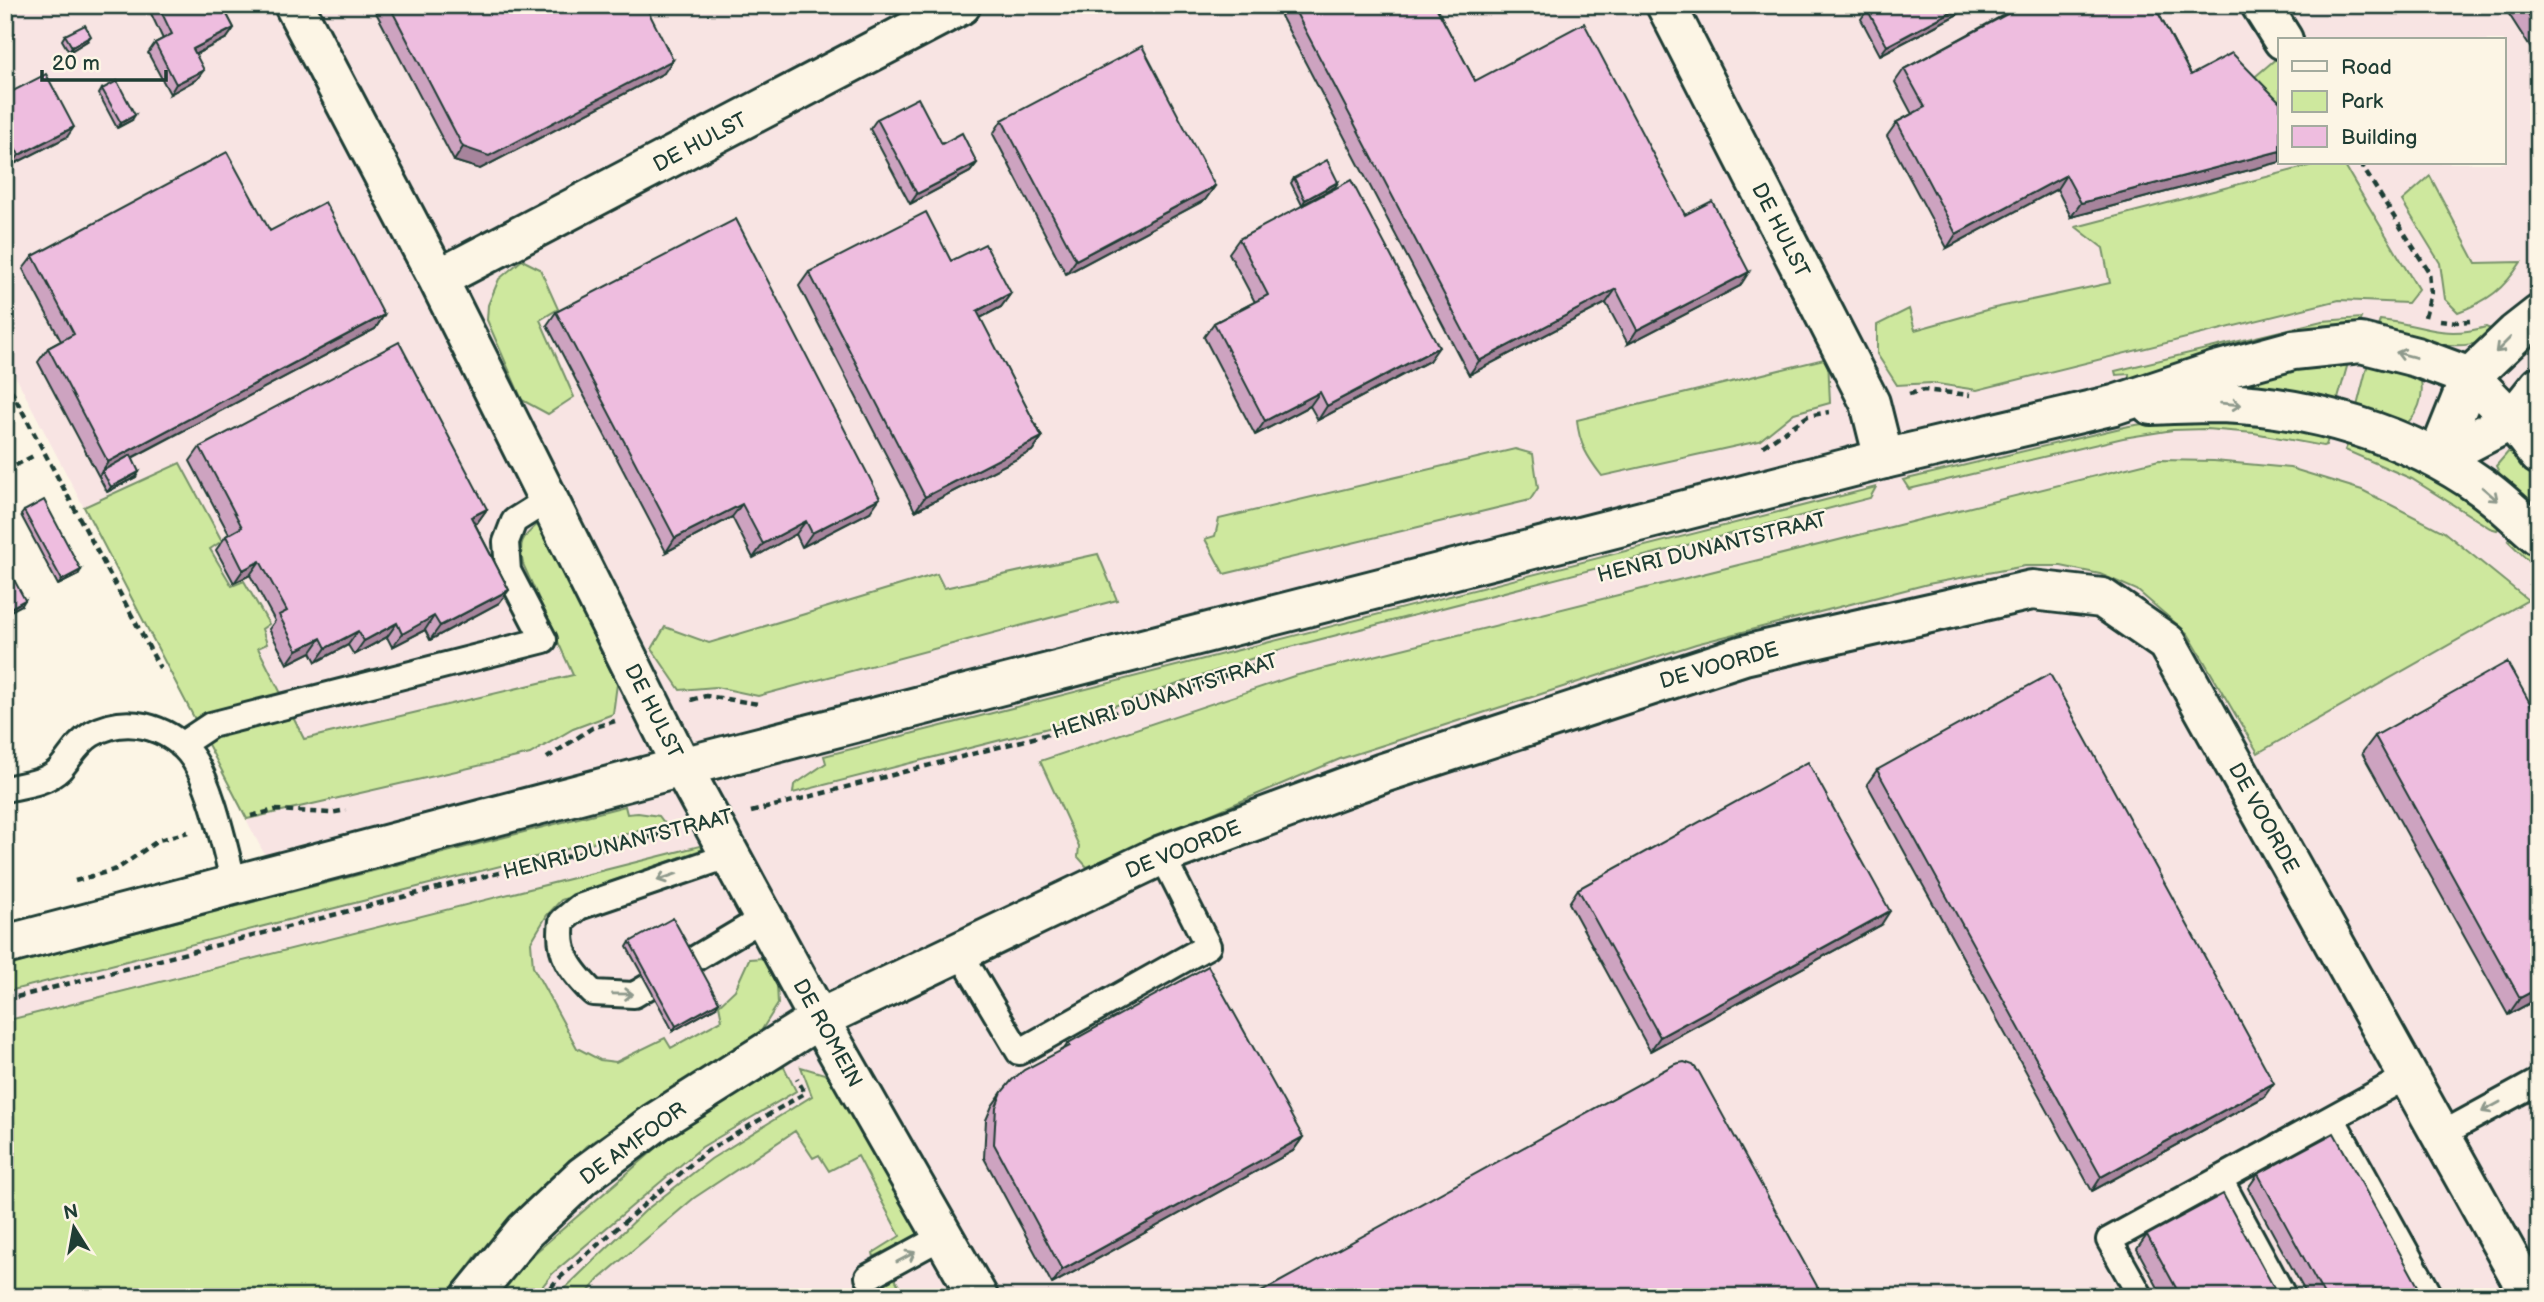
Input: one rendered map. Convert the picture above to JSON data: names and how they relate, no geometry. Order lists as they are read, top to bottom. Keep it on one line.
{"streets":{"street":["DE HULST","HENRI DUNANTSTRAAT","DE VOORDE","DE ROMEIN","DE AMFOOR"]},"crossings":[["DE HULST","HENRI DUNANTSTRAAT"],["DE HULST","DE ROMEIN"],["HENRI DUNANTSTRAAT","DE ROMEIN"],["DE VOORDE","DE ROMEIN"],["DE VOORDE","DE AMFOOR"],["DE ROMEIN","DE AMFOOR"]],"legend":["Road","Park","Building"],"scale_bar":"20 m","north":"top"}
